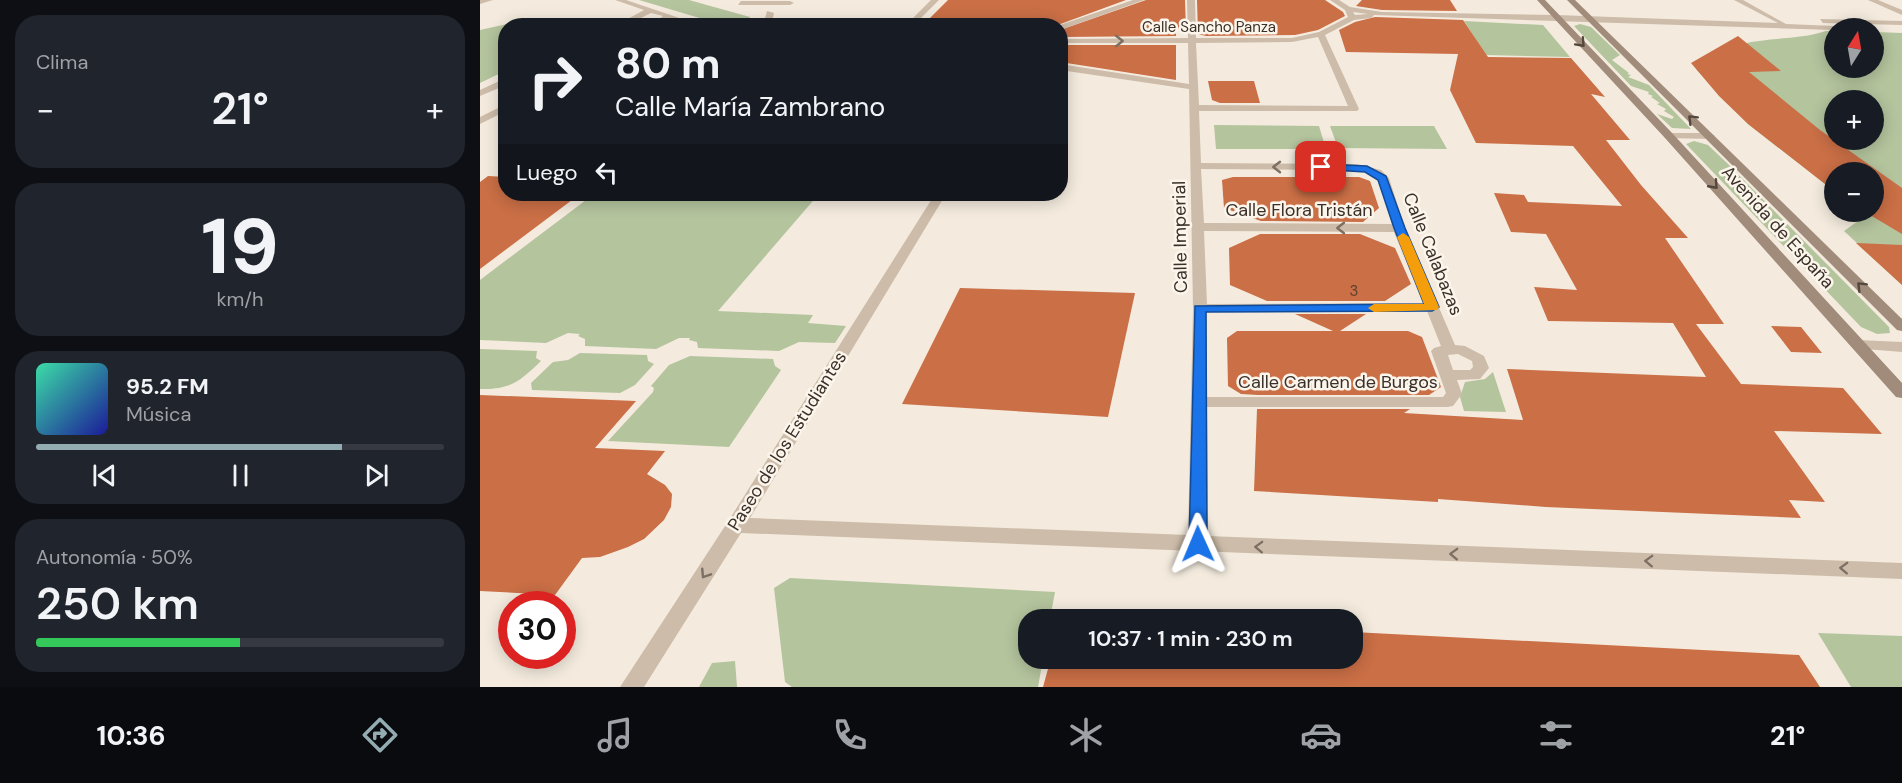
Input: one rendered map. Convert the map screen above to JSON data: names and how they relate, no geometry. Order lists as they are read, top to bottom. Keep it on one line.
{"streets":{"main road":["Avenida de España"],"street":["Calle Sancho Panza","Calle Flora Tristán","Calle Imperial","Calle Calabazas","Calle Carmen de Burgos","Paseo de los Estudiantes"]},"crossings":[["Calle Sancho Panza","Calle Imperial"],["Calle Flora Tristán","Calle Imperial"],["Calle Flora Tristán","Calle Calabazas"],["Calle Imperial","Calle Calabazas"],["Calle Imperial","Calle Carmen de Burgos"],["Calle Calabazas","Calle Carmen de Burgos"]],"one_way":["Calle Calabazas"],"house_numbers":["3"],"north":"top","page":{"tile":["Clima",["19","km/h"],["Autonomía · 50%","250 km"]],"map_buttons":["+","−"],"turn":["80 m","Calle María Zambrano"],"heat":["−","21°","+"],"then":"Luego","song":["95.2 FM","Música"],"limit":"30","trip":"10:37 · 1 min · 230 m","tabs":["10:36","21°"]}}
